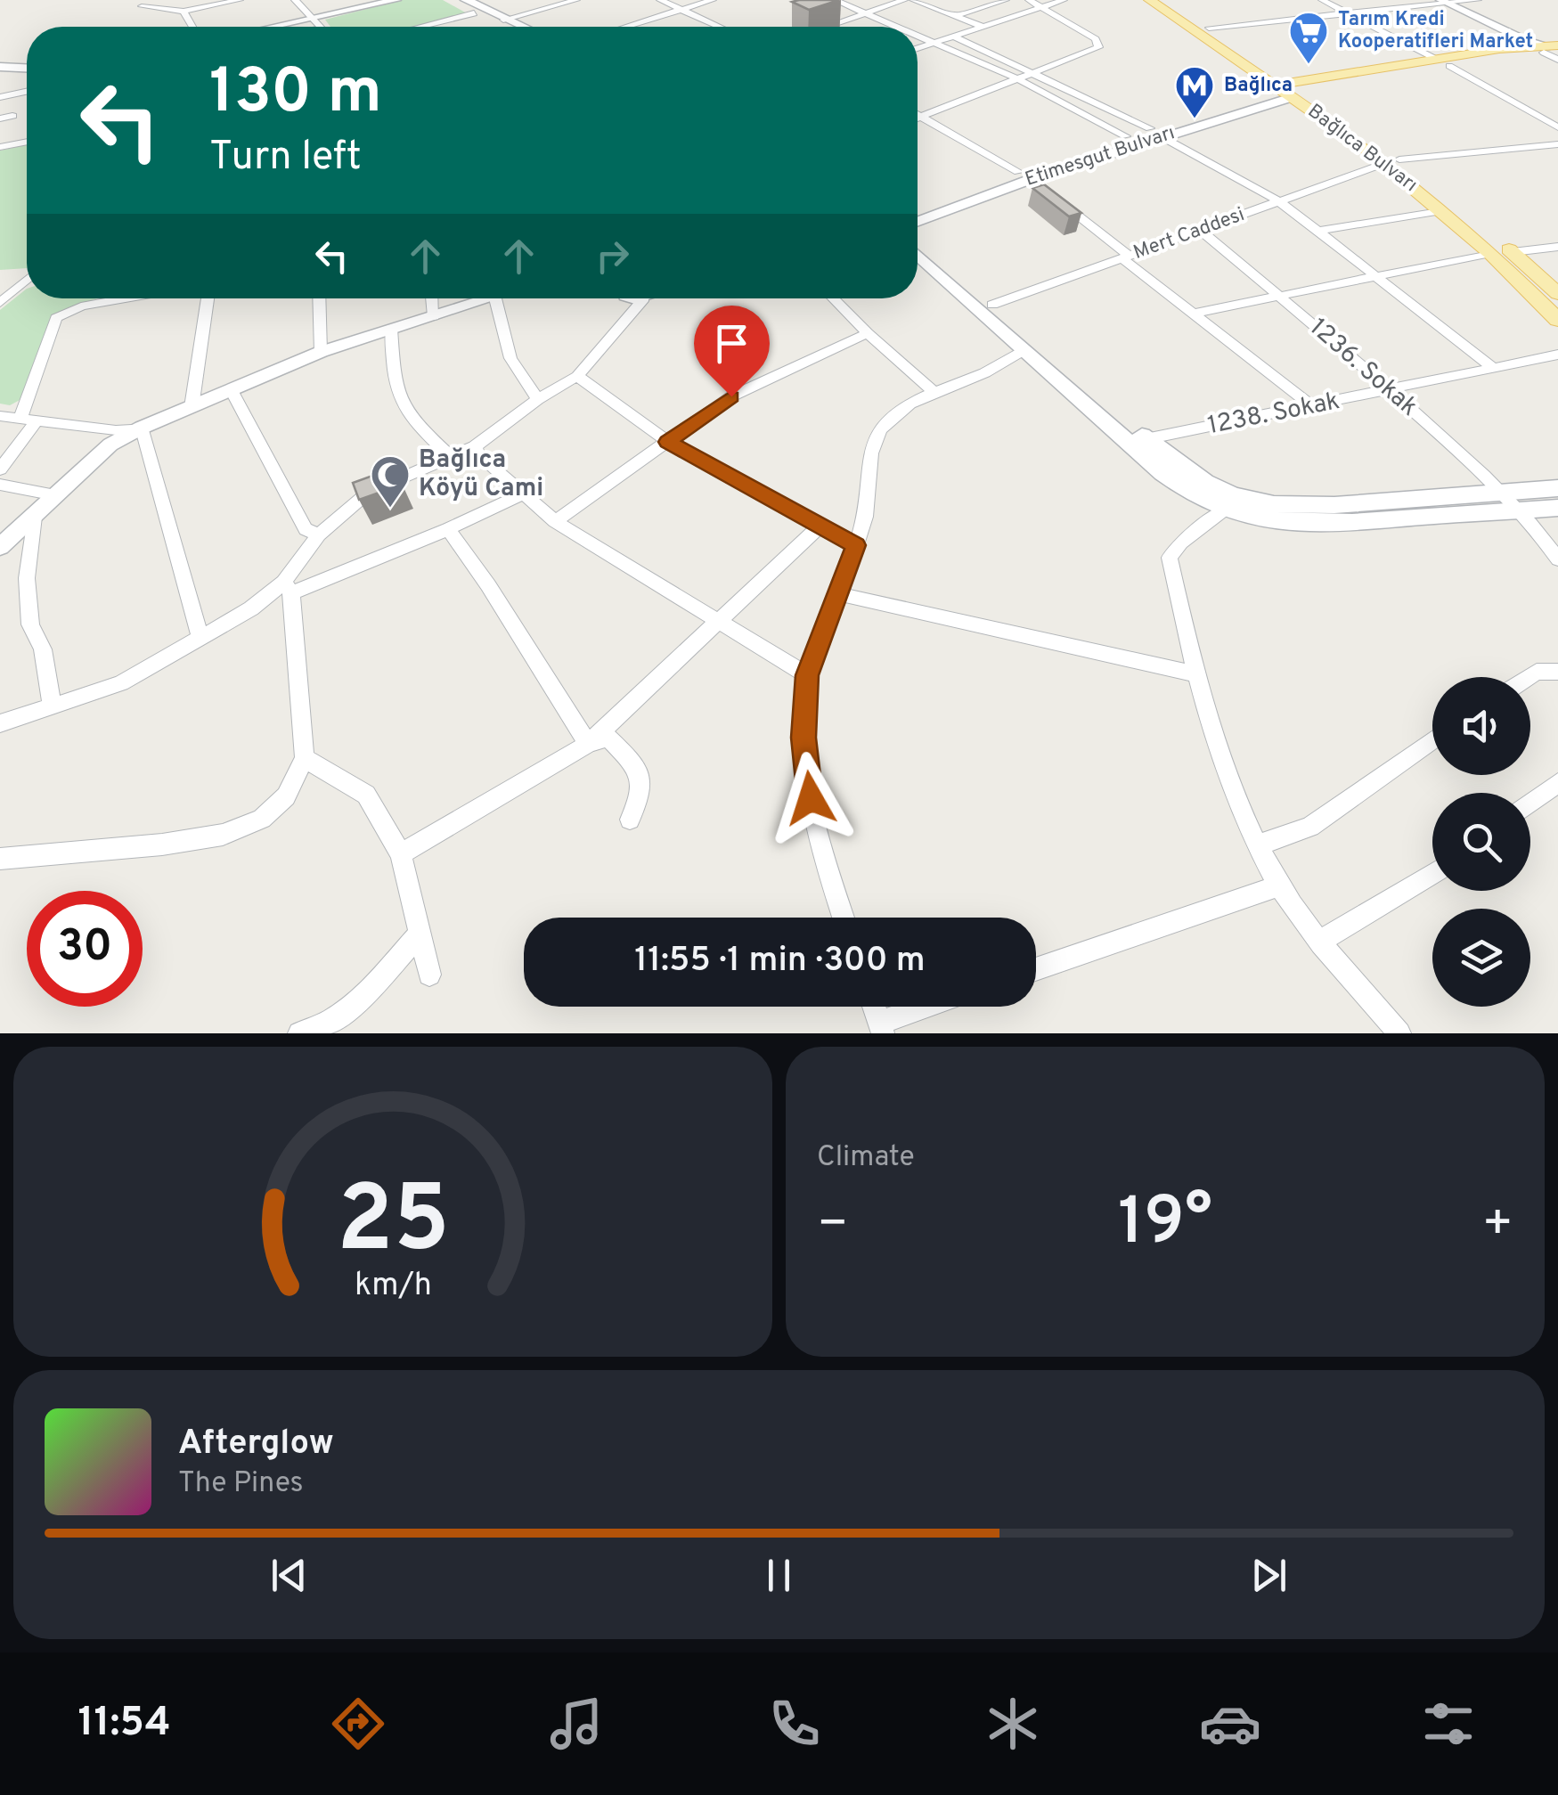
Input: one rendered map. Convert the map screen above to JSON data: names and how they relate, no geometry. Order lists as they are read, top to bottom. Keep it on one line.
{"streets":{"main road":["Bağlıca Bulvarı","Etimesgut Bulvarı"],"street":["Mert Caddesi","1236. Sokak","1238. Sokak"]},"crossings":[["Bağlıca Bulvarı","Etimesgut Bulvarı"],["Bağlıca Bulvarı","Mert Caddesi"],["Mert Caddesi","1236. Sokak"],["1236. Sokak","1238. Sokak"]],"places":{"supermarket":["Tarım Kredi Kooperatifleri Market"],"metro station":["Bağlıca"],"mosque":["Bağlıca Köyü Cami"]},"page":{"turn":["130 m","Turn left"],"limit":"30","trip":"11:55 · 1 min · 300 m","tile":"Climate","heat":["−","19°","+"],"song":["Afterglow","The Pines"],"tabs":"11:54","gauge":["25","km/h"]}}
